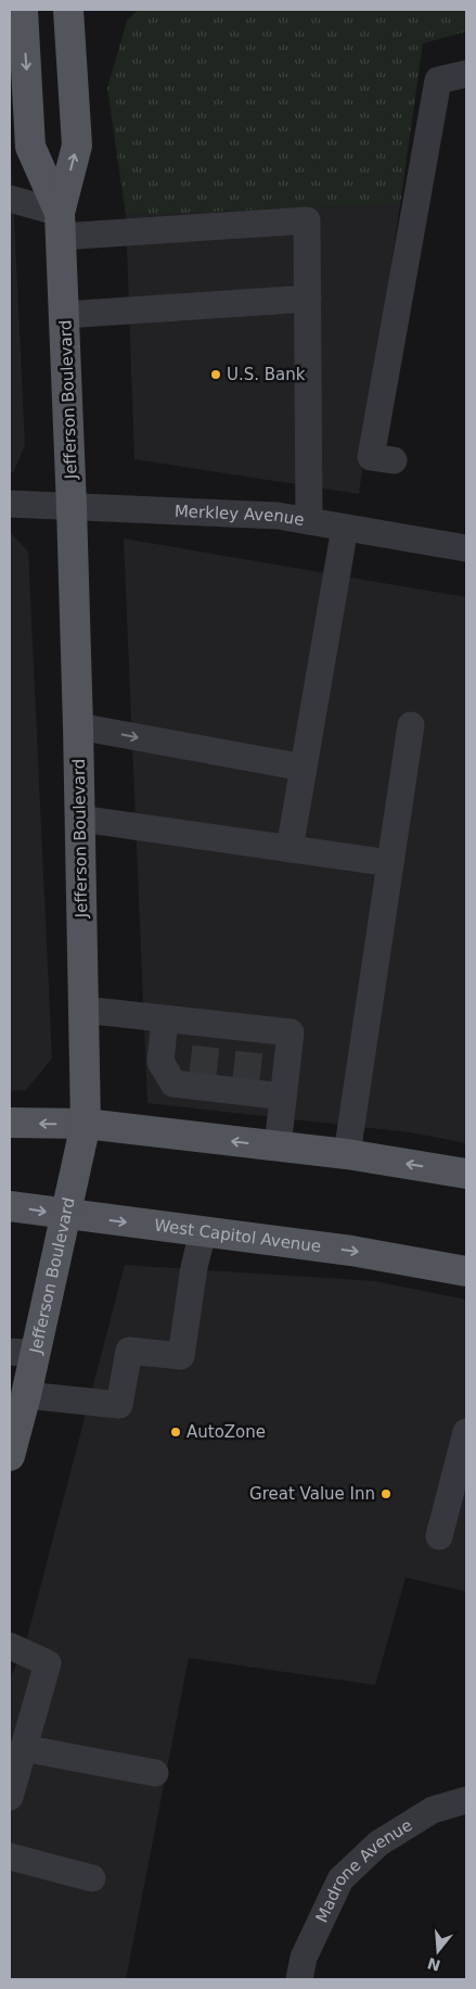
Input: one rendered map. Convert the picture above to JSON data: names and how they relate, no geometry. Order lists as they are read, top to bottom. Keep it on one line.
{"streets":{"main road":["Jefferson Boulevard","West Capitol Avenue"],"street":["Merkley Avenue","Madrone Avenue"]},"crossings":[["Jefferson Boulevard","Merkley Avenue"],["Jefferson Boulevard","West Capitol Avenue"]],"places":["U.S. Bank","AutoZone","Great Value Inn"],"north":"bottom"}
